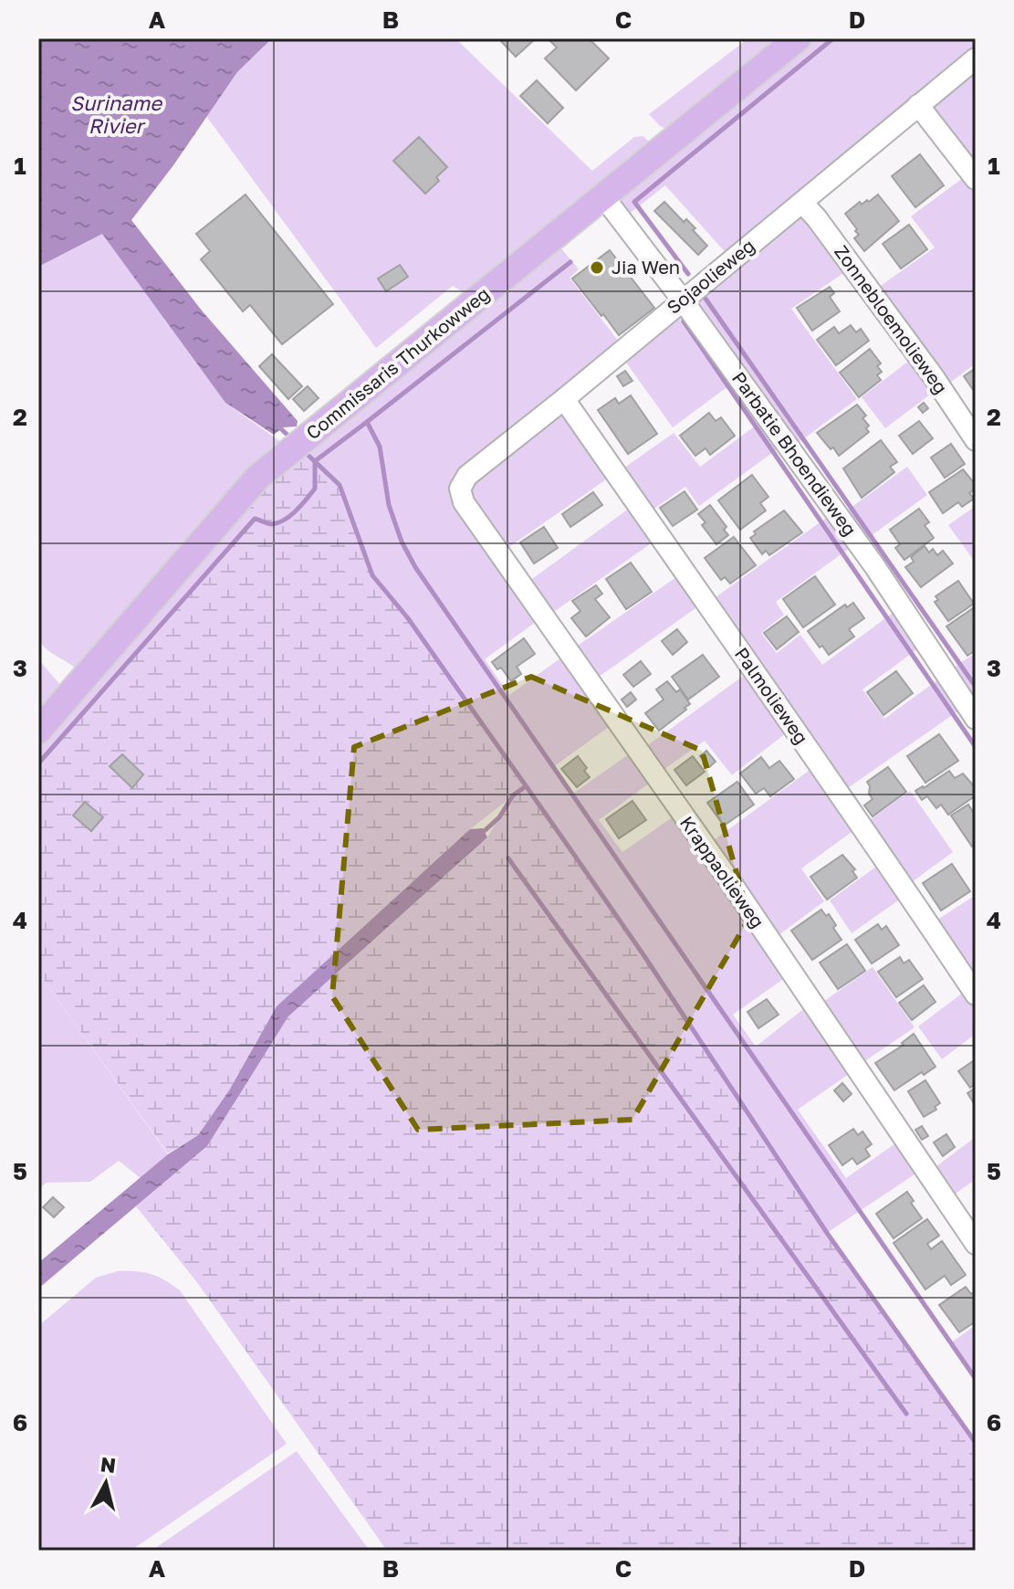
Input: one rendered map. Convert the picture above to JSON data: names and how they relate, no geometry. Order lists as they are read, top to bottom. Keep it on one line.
{"streets":{"main road":["Commissaris Thurkowweg"],"street":["Sojaolieweg","Zonnebloemolieweg","Parbatie Bhoendieweg","Palmolieweg","Krappaolieweg"]},"crossings":[["Sojaolieweg","Zonnebloemolieweg"],["Sojaolieweg","Parbatie Bhoendieweg"],["Sojaolieweg","Palmolieweg"],["Sojaolieweg","Krappaolieweg"],["Commissaris Thurkowweg","Parbatie Bhoendieweg"]],"water":["Suriname Rivier"],"places":["Jia Wen"],"north":"top","grid":{"columns":["A","B","C","D"],"rows":["1","2","3","4","5","6"]}}
